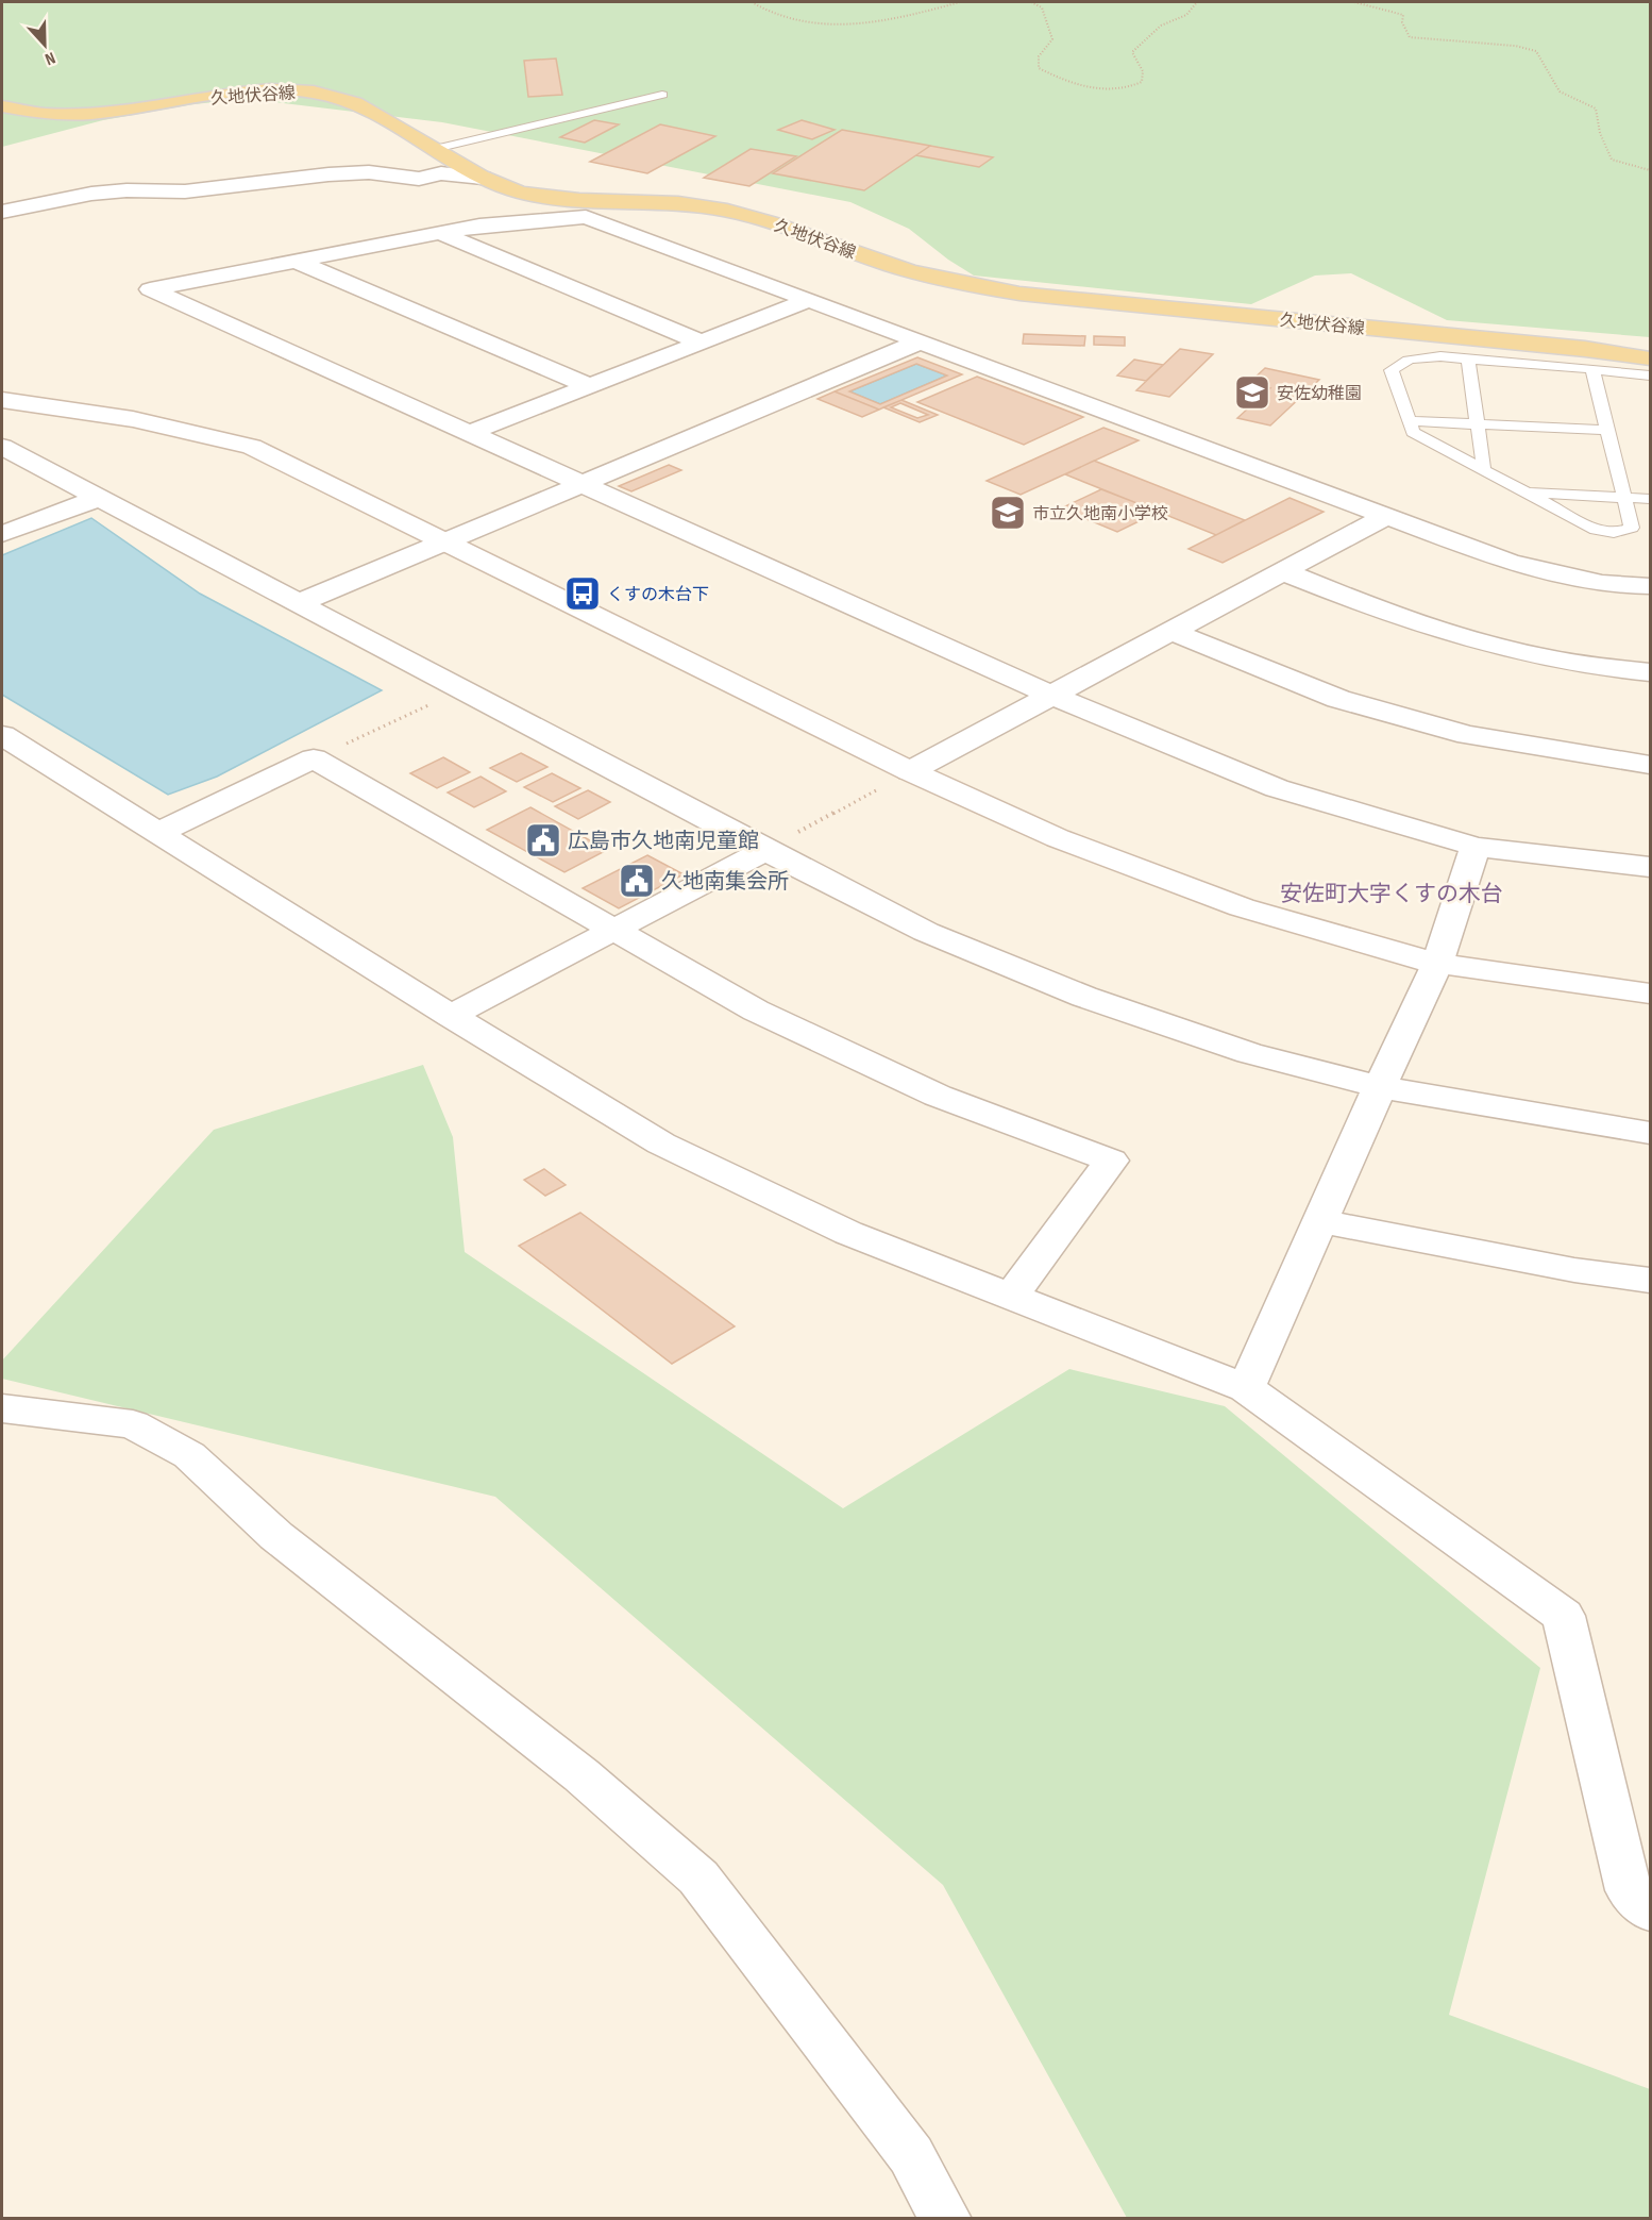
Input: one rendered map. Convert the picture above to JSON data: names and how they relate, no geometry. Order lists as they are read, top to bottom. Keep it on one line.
{"streets":{"main road":["久地伏谷線"]},"districts":["安佐町大字くすの木台"],"places":{"school or university":["安佐幼稚園","市立久地南小学校"],"bus stop":["くすの木台下"],"public building":["広島市久地南児童館","久地南集会所"]},"north":"bottom"}
